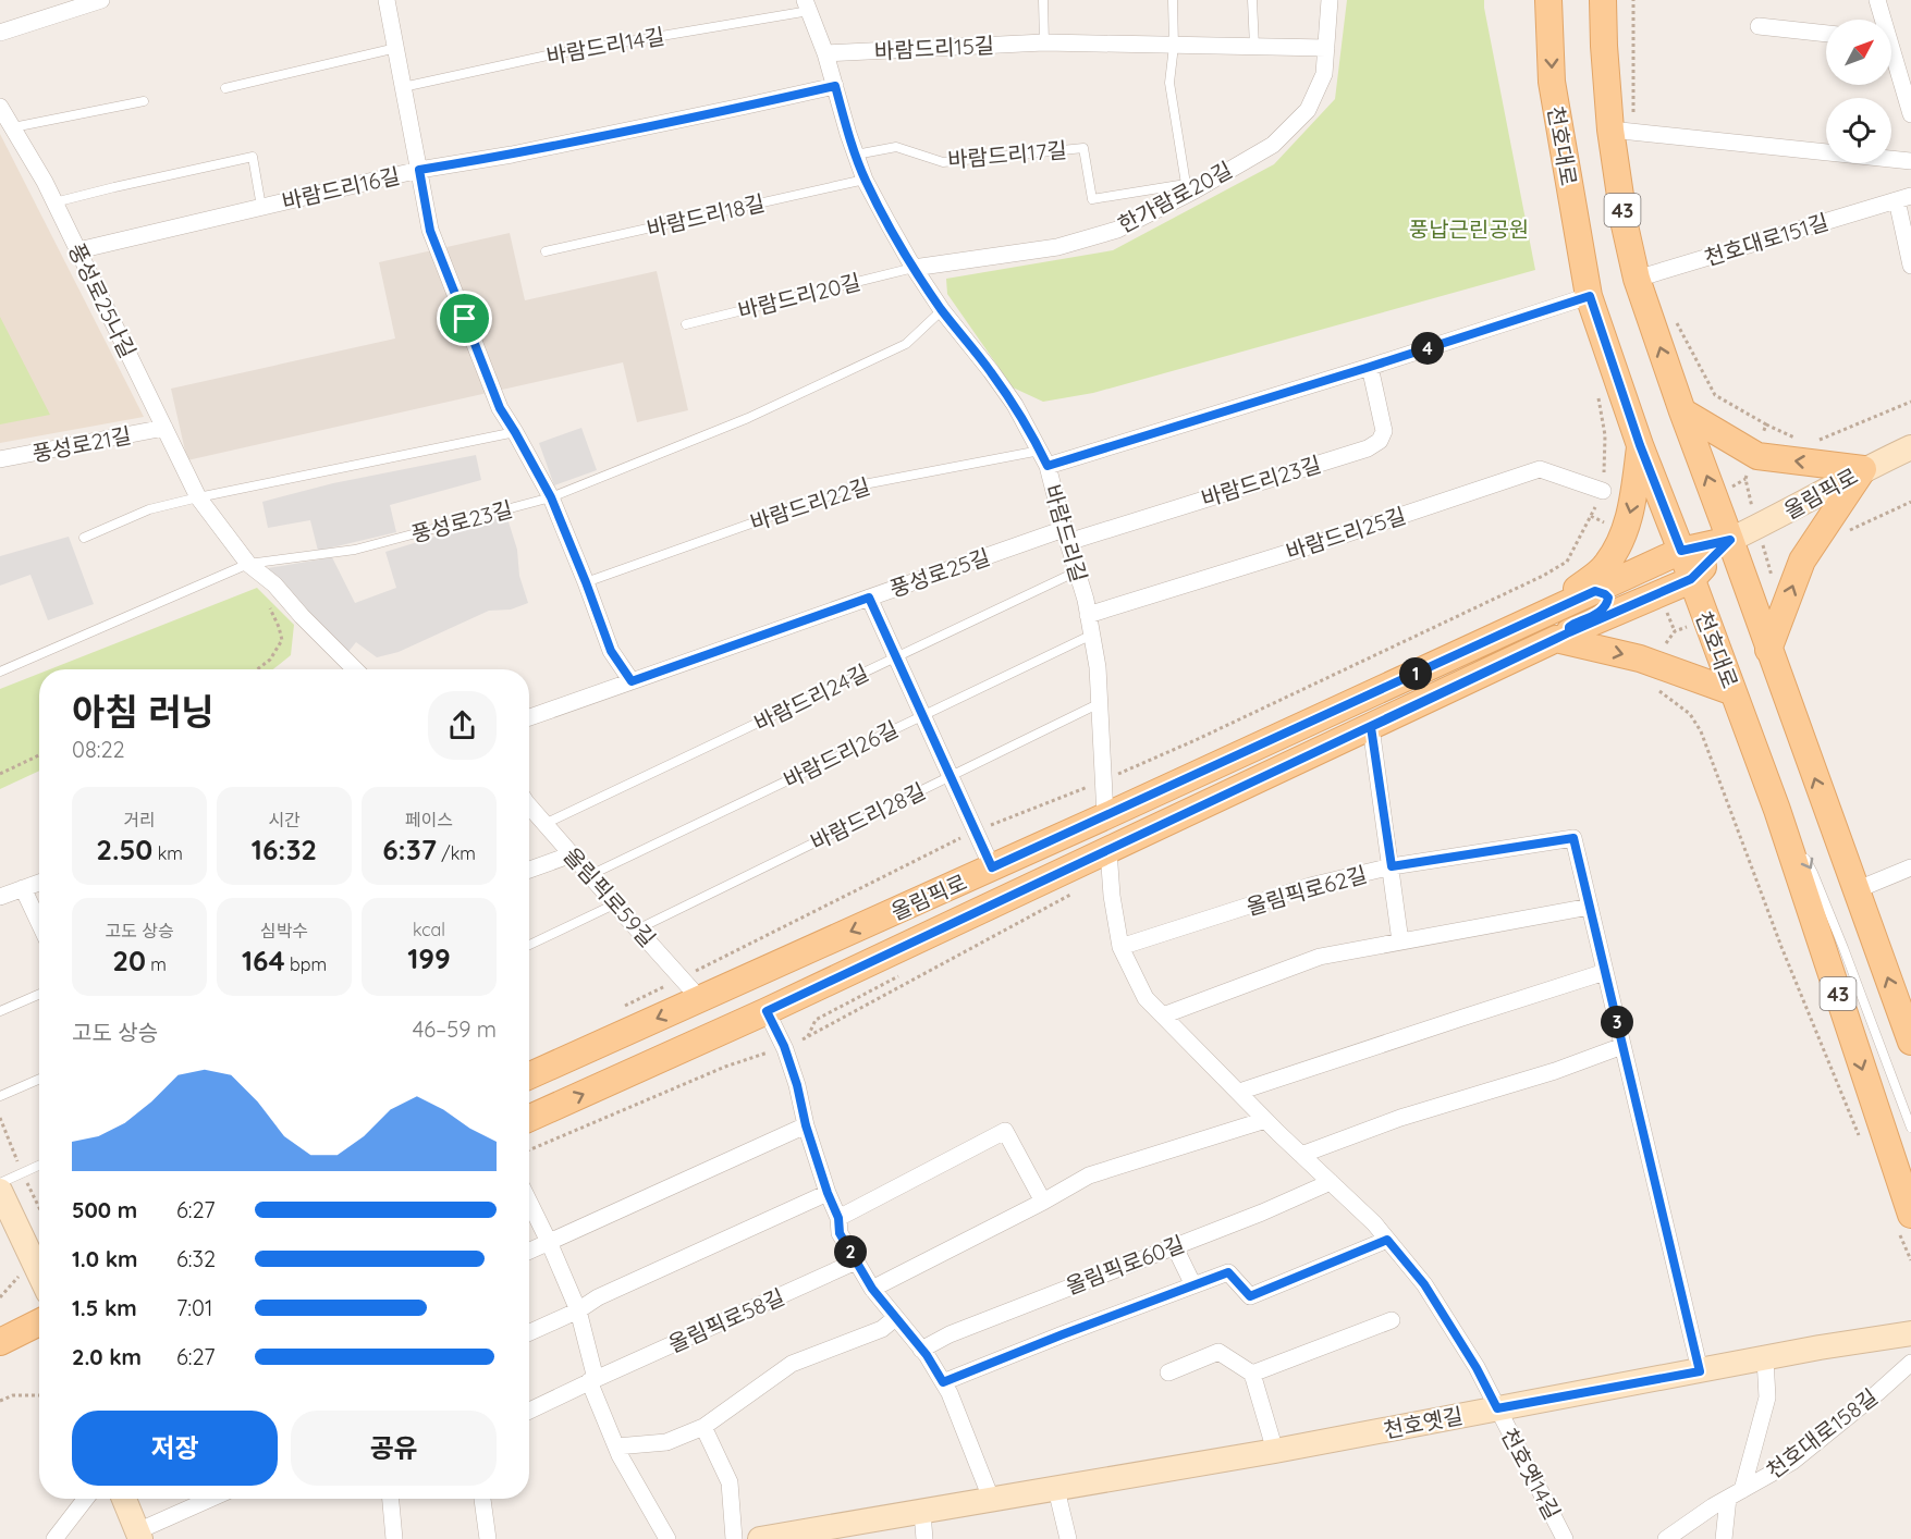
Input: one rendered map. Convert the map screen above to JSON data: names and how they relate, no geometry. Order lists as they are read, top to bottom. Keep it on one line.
{"streets":{"main road":["천호대로","43","올림픽로"],"street":["바람드리15길","바람드리16길","한가람로20길","천호대로151길","풍성로25나길","풍성로21길","바람드리23길","바람드리길","바람드리25길","풍성로25길","올림픽로62길","올림픽로59길","올림픽로60길","올림픽로58길","천호옛길","천호대로158길","천호옛14길"],"lane":["바람드리14길","바람드리17길","바람드리18길","바람드리20길","바람드리22길","풍성로23길","바람드리24길","바람드리26길","바람드리28길"]},"crossings":[["바람드리14길","바람드리길"],["바람드리15길","한가람로20길"],["바람드리15길","바람드리길"],["천호대로","올림픽로"],["바람드리17길","한가람로20길"],["바람드리17길","바람드리길"],["바람드리16길","풍성로25나길"],["바람드리16길","바람드리길"],["한가람로20길","바람드리20길"],["한가람로20길","바람드리길"],["43","천호대로151길"],["43","올림픽로"],["바람드리18길","바람드리길"],["바람드리20길","바람드리길"],["풍성로25나길","풍성로21길"],["풍성로25나길","풍성로23길"],["바람드리23길","바람드리길"],["바람드리23길","풍성로25길"],["올림픽로","바람드리길"],["올림픽로","올림픽로59길"],["바람드리22길","바람드리길"],["풍성로23길","바람드리길"],["바람드리길","바람드리25길"],["바람드리길","풍성로25길"],["바람드리길","바람드리24길"],["바람드리길","바람드리26길"],["바람드리길","바람드리28길"],["바람드리24길","올림픽로59길"],["바람드리26길","올림픽로59길"],["바람드리28길","올림픽로59길"],["천호옛길","천호옛14길"]],"parks":["풍납근린공원"],"north":"top right","page":{"pins":["4","1","3","2"],"heading":["아침 러닝","08:22"],"stats":[["거리","2.50 km"],["시간","16:32"],["페이스","6:37 /km"],["고도 상승","20 m"],["심박수","164 bpm"],["kcal","199"]],"chart":["고도 상승","46–59 m"],"list":[{"name":"500 m","note":"6:27"},{"name":"1.0 km","note":"6:32"},{"name":"1.5 km","note":"7:01"},{"name":"2.0 km","note":"6:27"}],"buttons":["저장","공유"]}}
